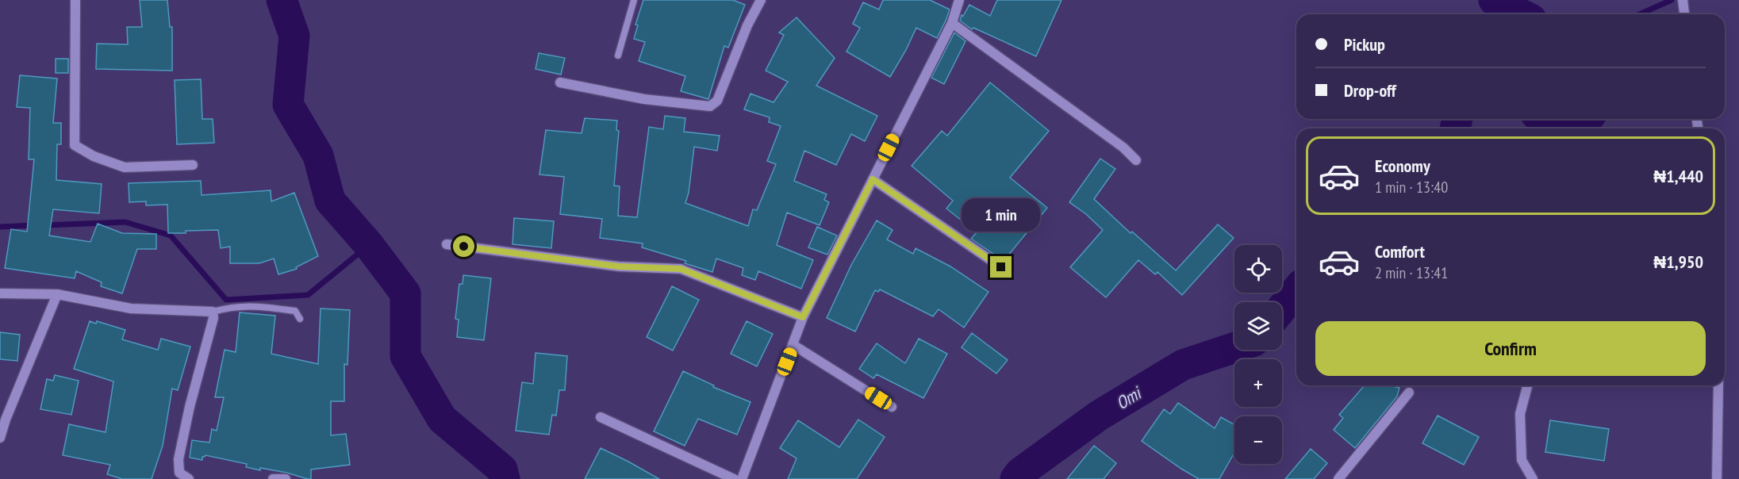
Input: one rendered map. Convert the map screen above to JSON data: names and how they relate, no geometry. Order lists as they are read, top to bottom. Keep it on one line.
{"water":["Omi"],"page":{"banner":["Pickup","Drop-off"],"list":[{"name":"Economy","note":"1 min · 13:40","value":"₦1,440"},{"name":"Comfort","note":"2 min · 13:41","value":"₦1,950"}],"bubble":"1 min","map_buttons":["+","−"],"buttons":"Confirm"}}
